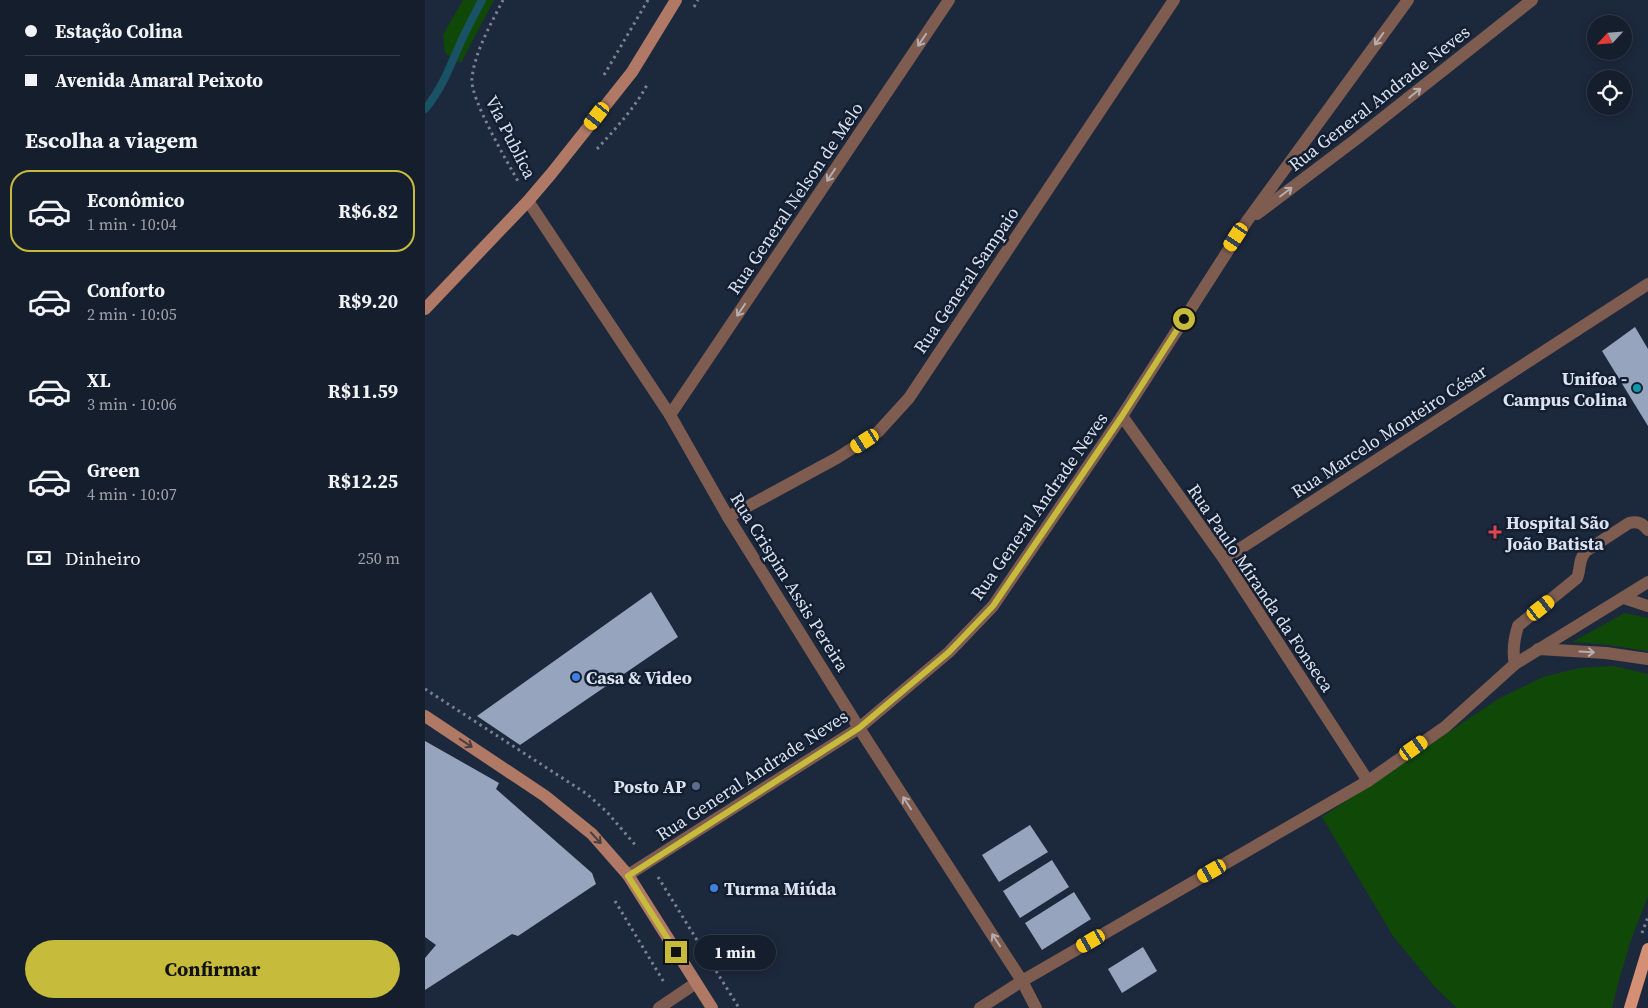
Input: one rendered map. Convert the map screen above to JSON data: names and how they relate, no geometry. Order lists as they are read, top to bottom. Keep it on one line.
{"streets":{"street":["Rua General Andrade Neves","Rua General Nelson de Melo","Rua General Sampaio","Rua Marcelo Monteiro César","Rua Crispim Assis Pereira","Rua Paulo Miranda da Fonseca"],"path":["Via Publica"]},"crossings":[["Rua General Andrade Neves","Rua Crispim Assis Pereira"],["Rua General Andrade Neves","Rua Paulo Miranda da Fonseca"],["Rua General Nelson de Melo","Rua Crispim Assis Pereira"],["Rua General Sampaio","Rua Crispim Assis Pereira"],["Rua Marcelo Monteiro César","Rua Paulo Miranda da Fonseca"]],"one_way":["Rua General Nelson de Melo"],"places":{"other":["Unifoa - Campus Colina","Casa & Video","Posto AP","Turma Miúda"],"health":["Hospital São João Batista"]},"north":"bottom left","page":{"banner":["Estação Colina","Avenida Amaral Peixoto"],"heading":"Escolha a viagem","list":[{"name":"Econômico","note":"1 min · 10:04","value":"R$6.82"},{"name":"Conforto","note":"2 min · 10:05","value":"R$9.20"},{"name":"XL","note":"3 min · 10:06","value":"R$11.59"},{"name":"Green","note":"4 min · 10:07","value":"R$12.25"}],"pay":["Dinheiro","250 m"],"buttons":"Confirmar","bubble":"1 min"}}
